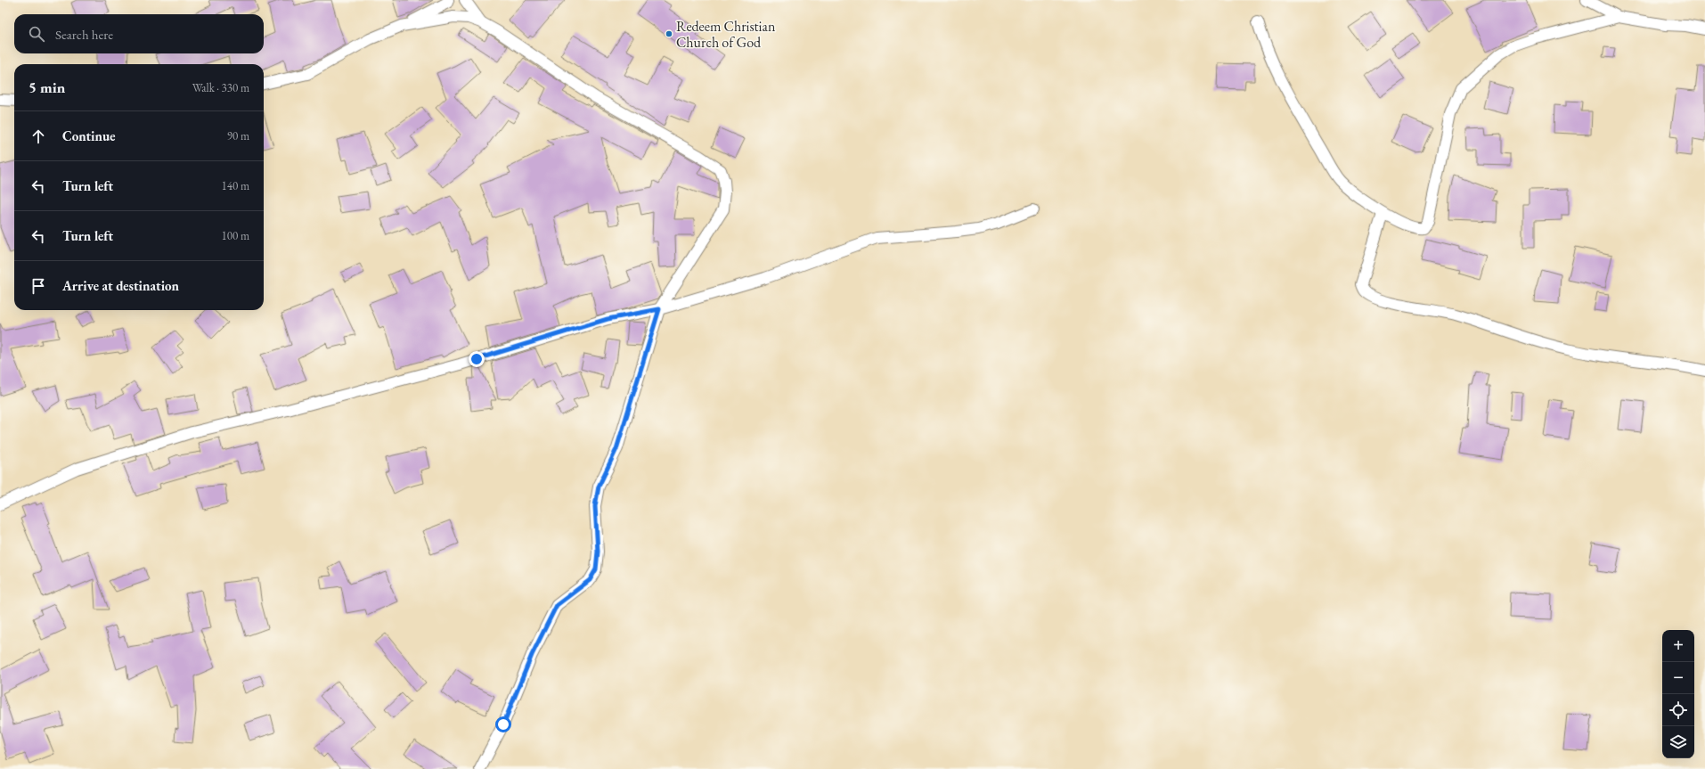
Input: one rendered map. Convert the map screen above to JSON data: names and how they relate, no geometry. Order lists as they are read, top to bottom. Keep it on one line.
{"places":["Redeem Christian Church of God"],"page":{"search":"Search here","heading":["5 min","Walk · 330 m"],"list":[["Continue","90 m"],["Turn left","140 m"],["Turn left","100 m"],"Arrive at destination"],"map_buttons":["+","−"]}}
